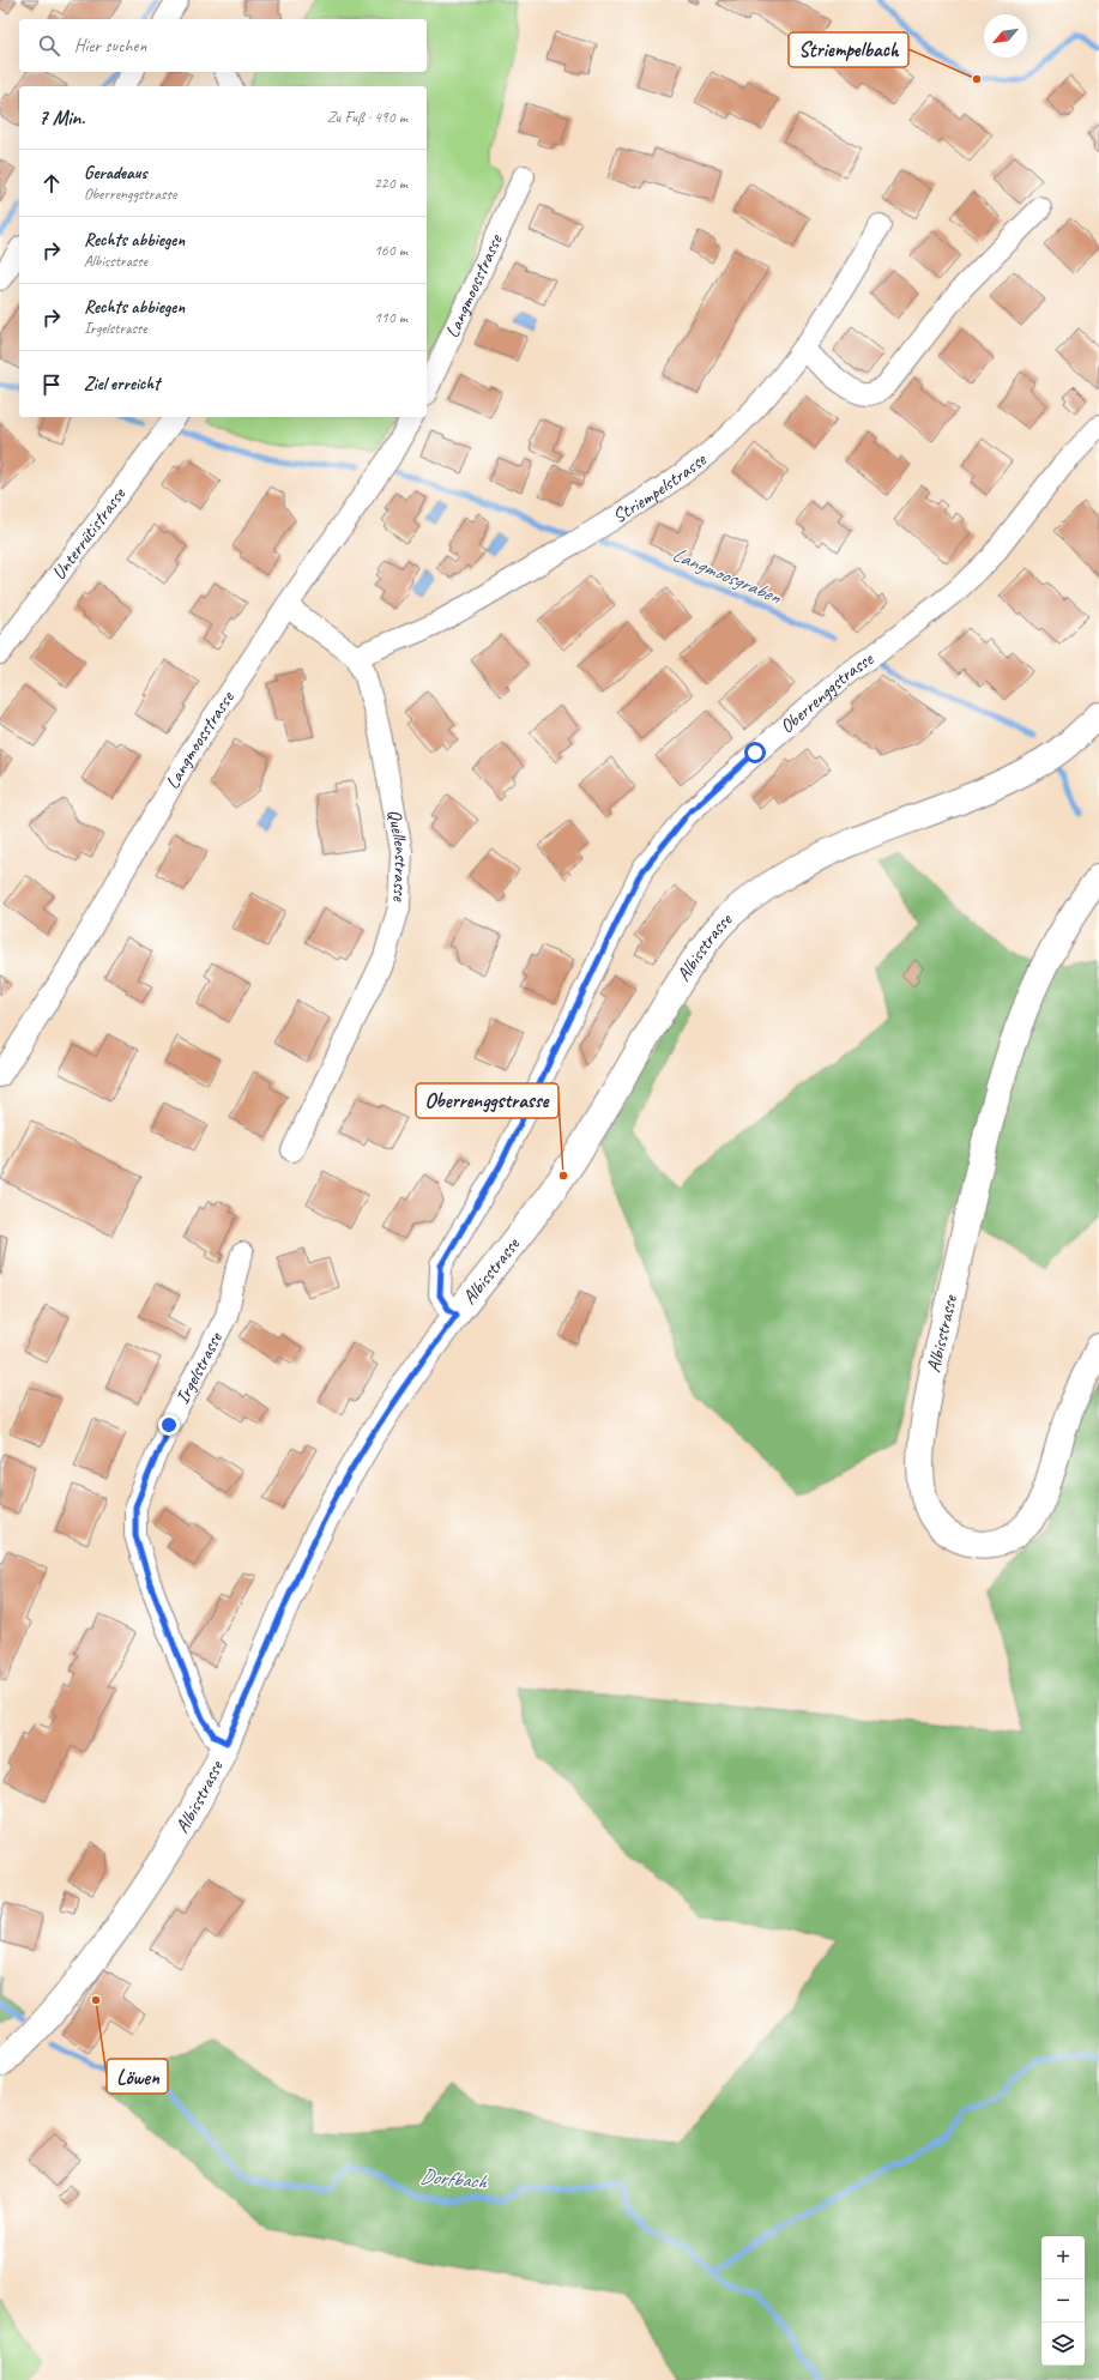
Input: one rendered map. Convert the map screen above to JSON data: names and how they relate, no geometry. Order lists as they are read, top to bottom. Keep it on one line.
{"streets":{"main road":["Albisstrasse"],"street":["Langmoosstrasse","Striempelstrasse","Unterrütistrasse","Oberrenggstrasse","Quellenstrasse","Irgelstrasse"]},"crossings":[["Langmoosstrasse","Quellenstrasse"],["Striempelstrasse","Quellenstrasse"],["Oberrenggstrasse","Albisstrasse"],["Albisstrasse","Irgelstrasse"]],"water":["Langmoosgraben","Dorfbach"],"places":["Striempelbach","Oberrenggstrasse","Löwen"],"north":"bottom left","page":{"search":"Hier suchen","heading":["7 Min.","Zu Fuß · 490 m"],"list":[["Geradeaus","Oberrenggstrasse","220 m"],["Rechts abbiegen","Albisstrasse","160 m"],["Rechts abbiegen","Irgelstrasse","110 m"],"Ziel erreicht"],"map_buttons":["+","−"]}}
